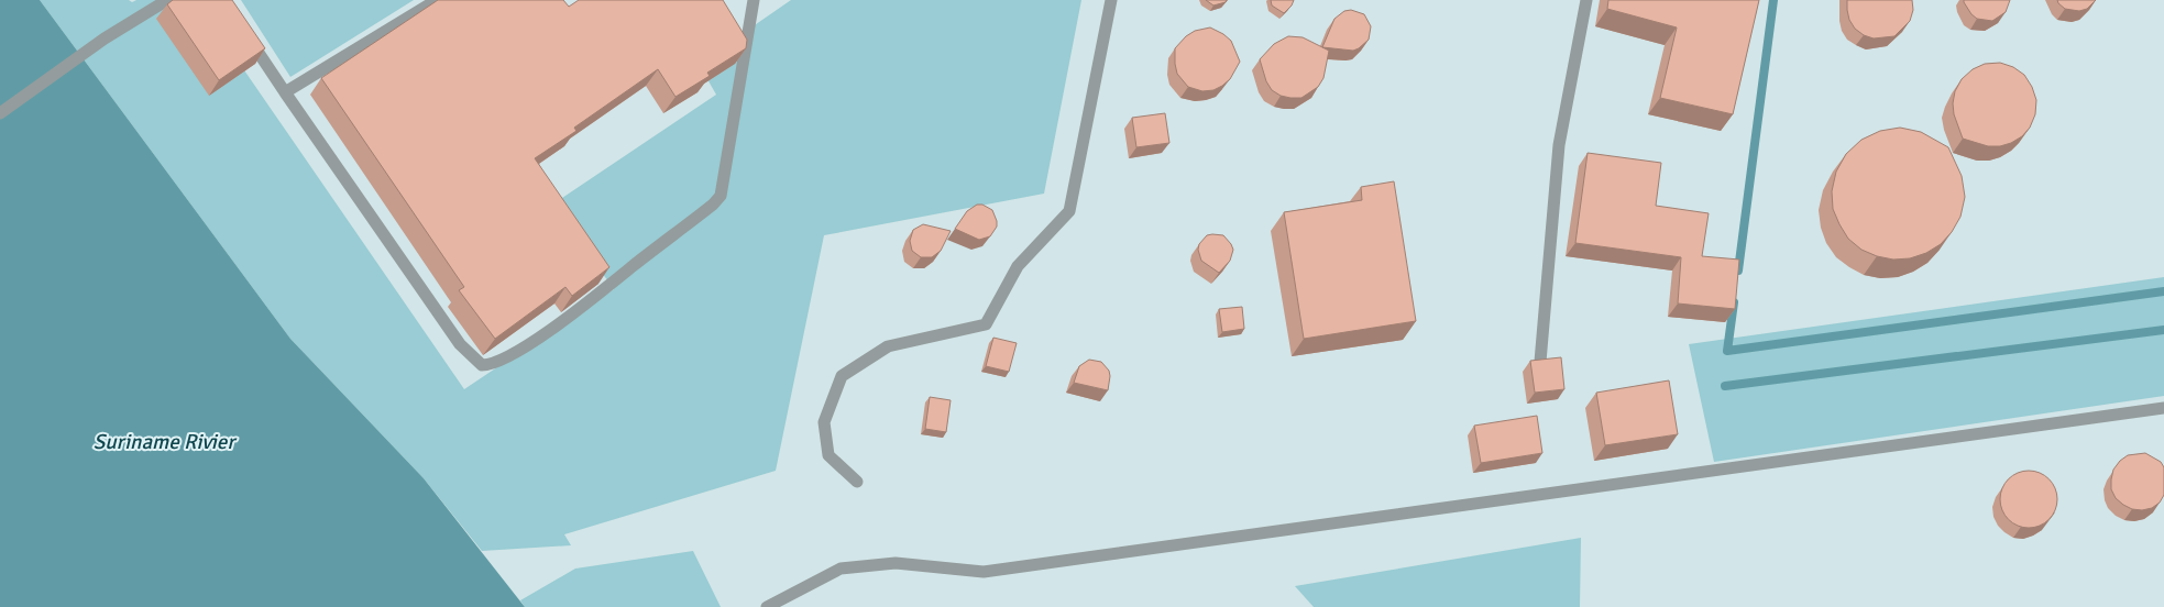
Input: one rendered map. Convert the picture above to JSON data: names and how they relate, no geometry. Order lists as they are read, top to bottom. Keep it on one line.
{"water":["Suriname Rivier"]}
